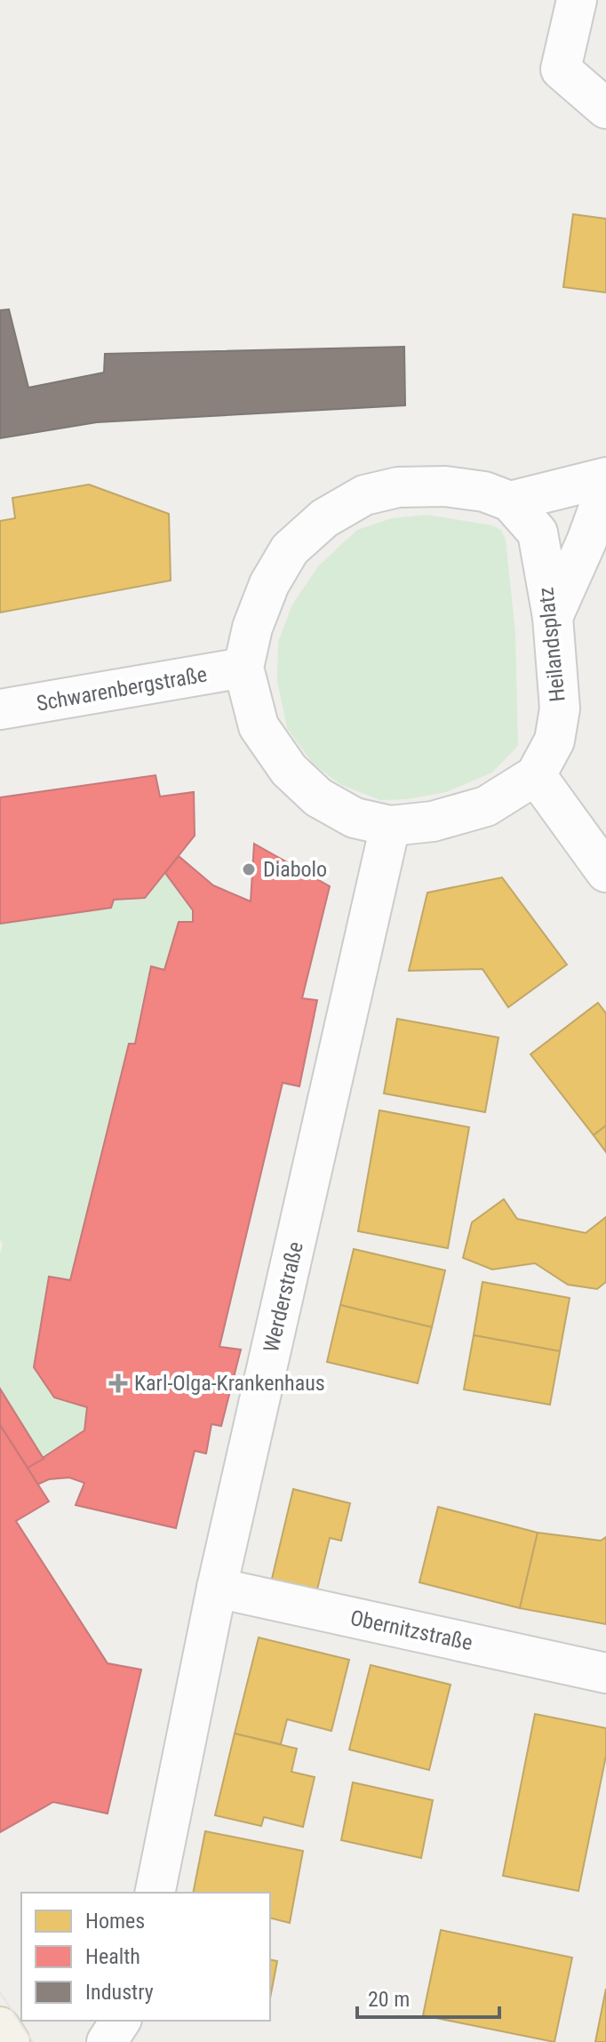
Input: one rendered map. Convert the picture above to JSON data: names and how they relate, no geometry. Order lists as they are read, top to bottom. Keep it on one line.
{"streets":{"street":["Heilandsplatz","Schwarenbergstraße","Werderstraße","Obernitzstraße"]},"crossings":[["Heilandsplatz","Schwarenbergstraße"],["Heilandsplatz","Werderstraße"],["Werderstraße","Obernitzstraße"]],"places":{"other":["Diabolo"],"health":["Karl-Olga-Krankenhaus"]},"legend":["Homes","Health","Industry"],"scale_bar":"20 m"}
